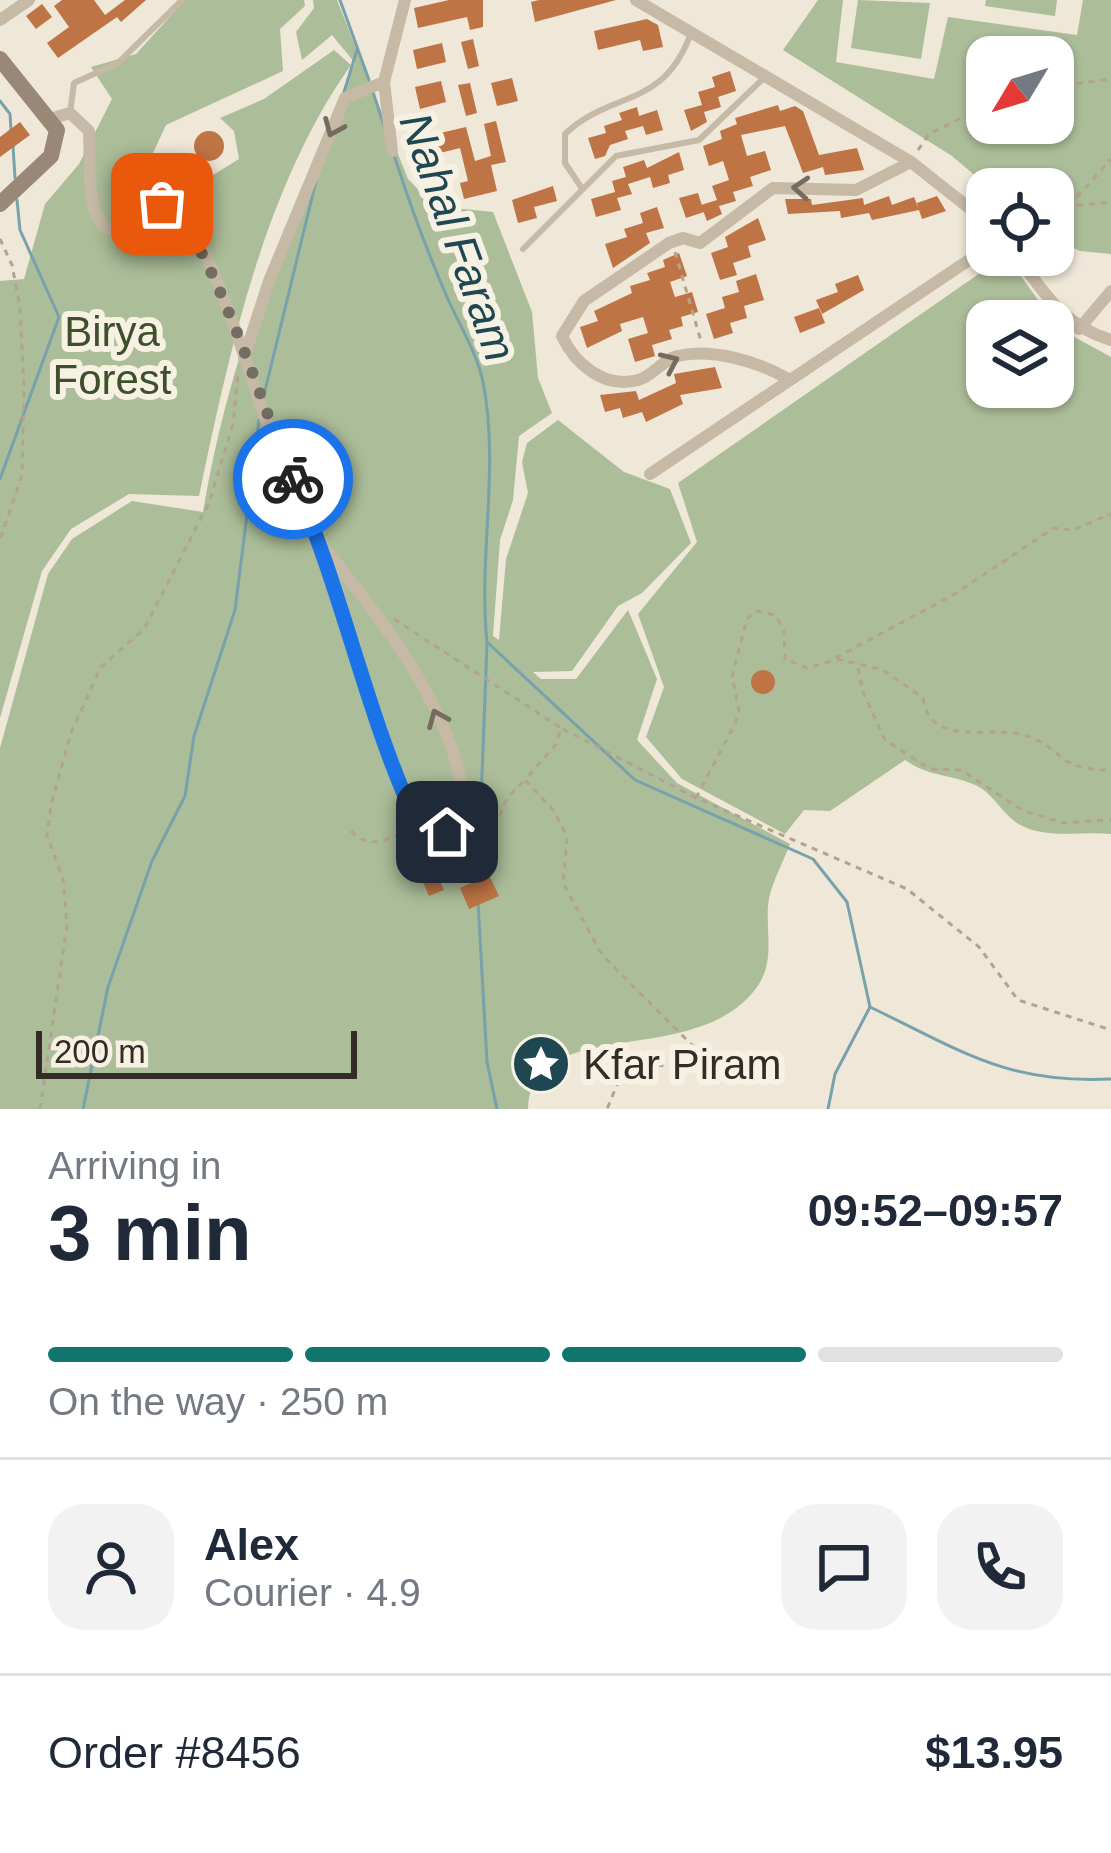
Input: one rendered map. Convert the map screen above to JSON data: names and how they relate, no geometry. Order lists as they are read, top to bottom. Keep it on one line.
{"water":["Nahal Faram"],"parks":["Birya Forest"],"places":{"place":["Kfar Piram"]},"scale_bar":"200 m","north":"bottom left","page":{"scale":"200 m","heading":["3 min","Arriving in","09:52–09:57"],"panel":["Alex","Courier · 4.9","Order #8456","$13.95"],"bar":"On the way · 250 m"}}
